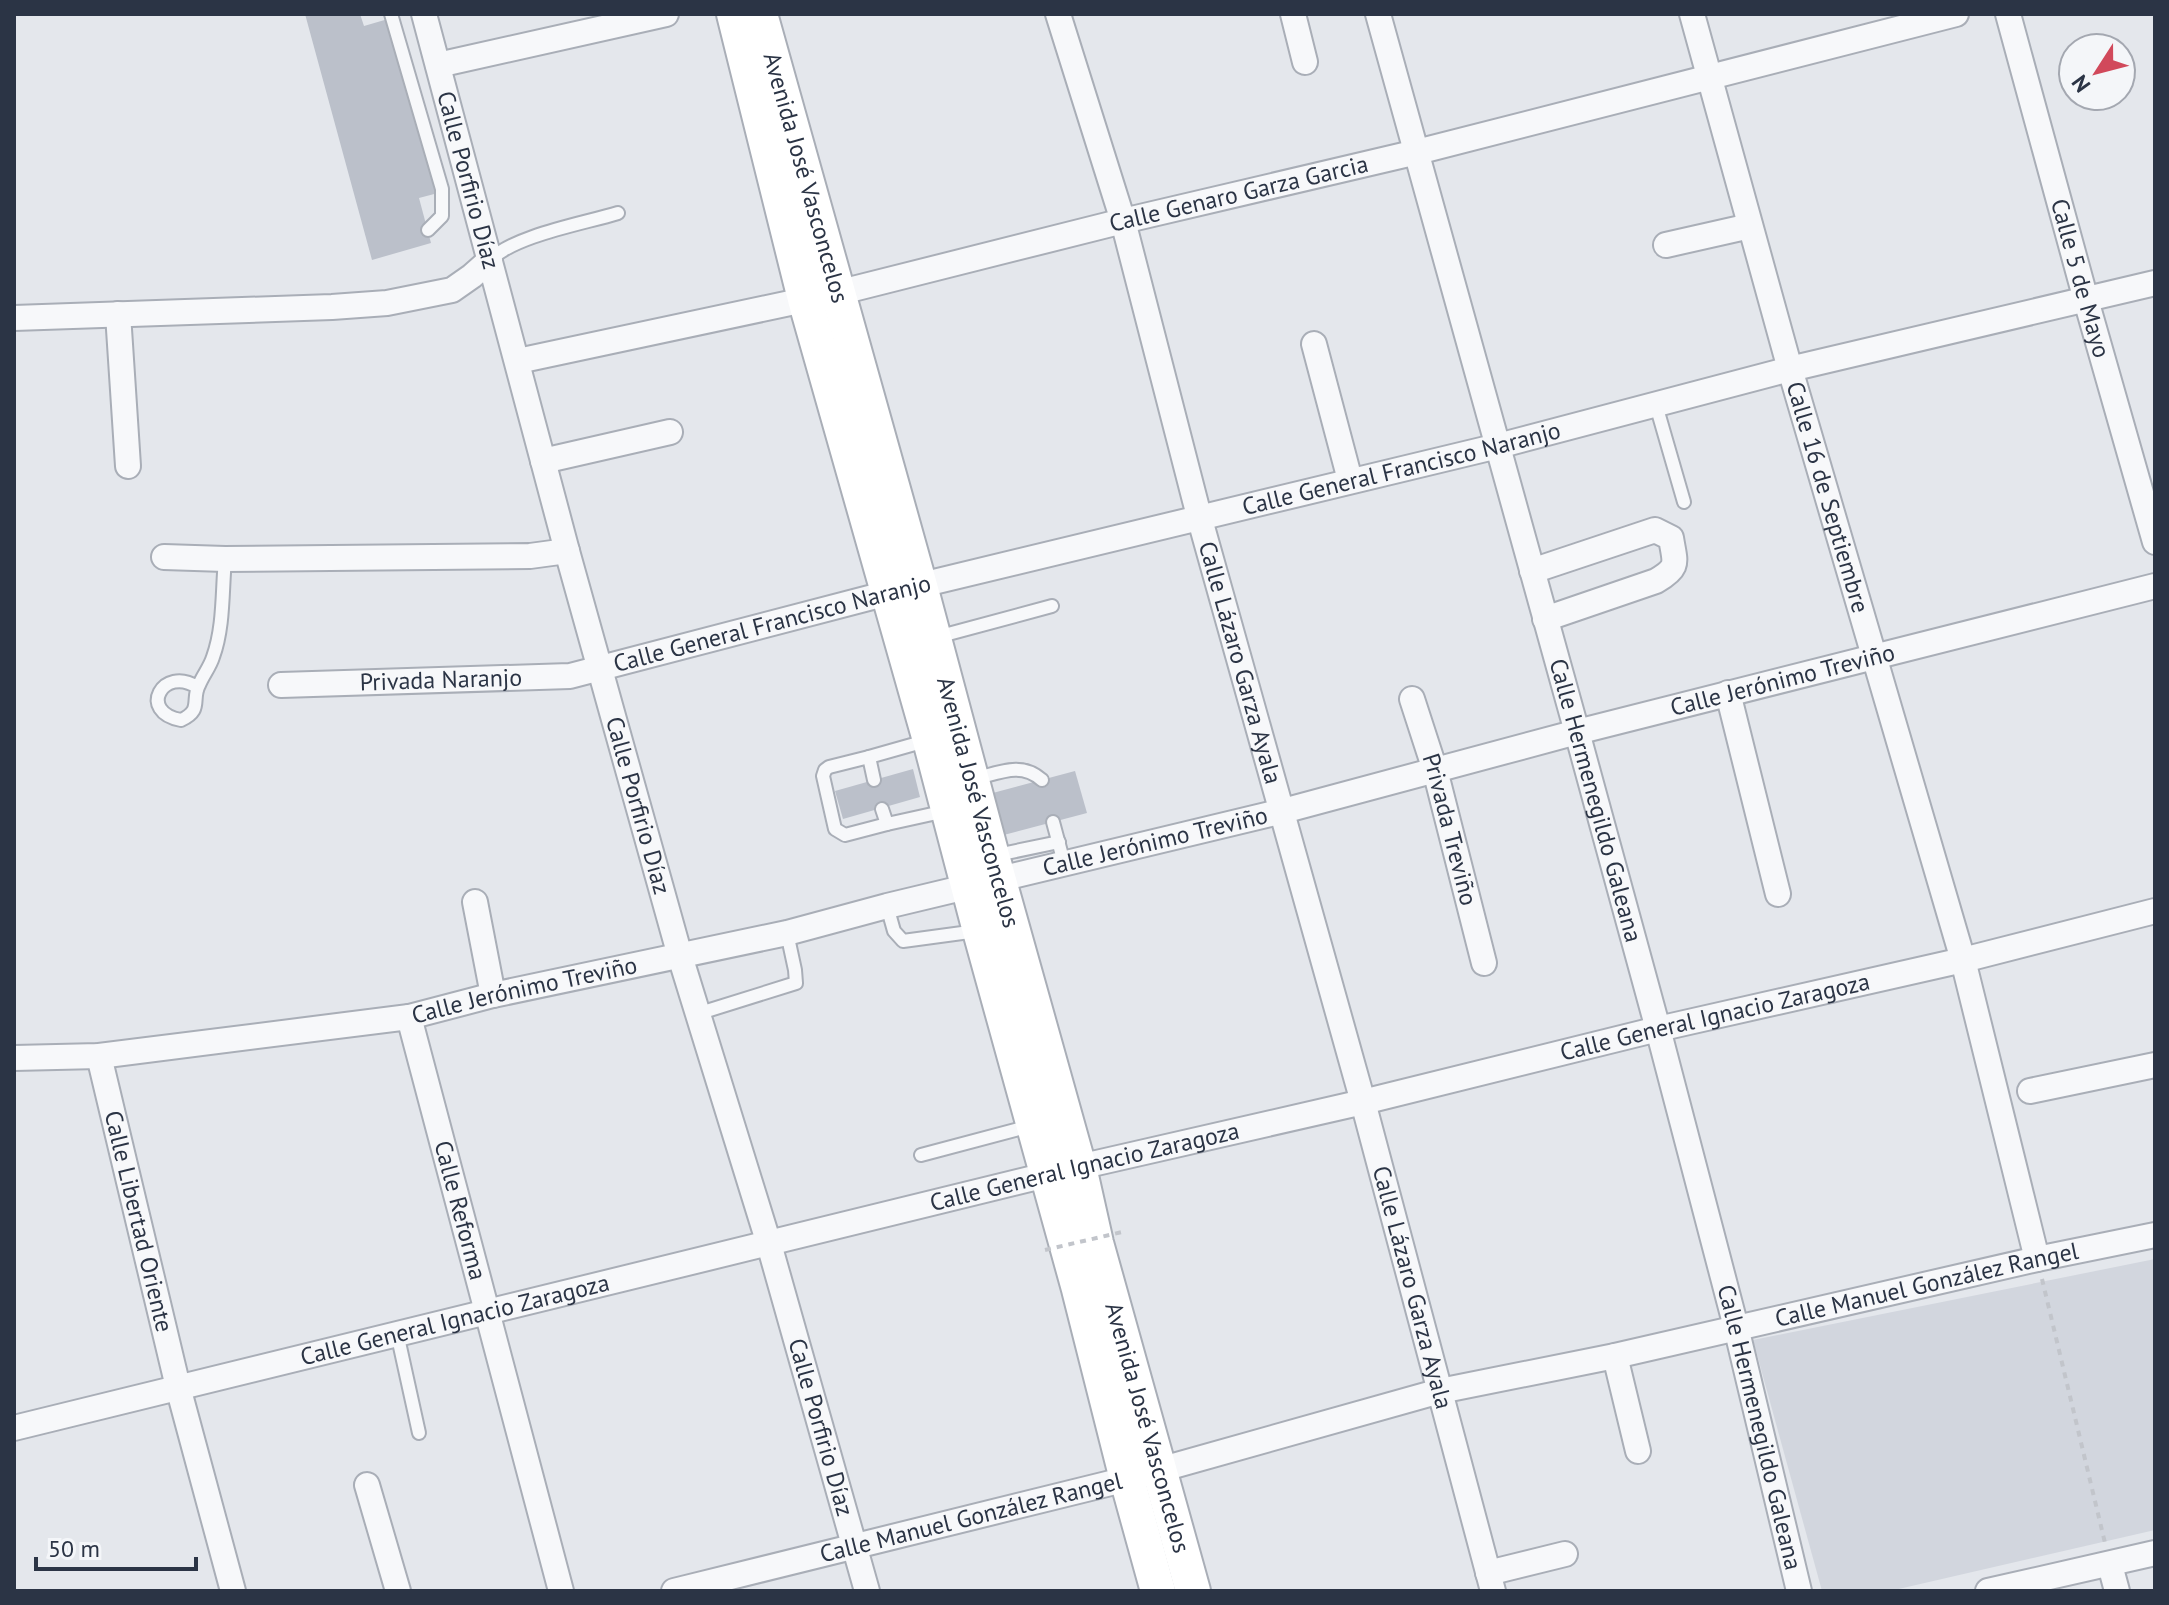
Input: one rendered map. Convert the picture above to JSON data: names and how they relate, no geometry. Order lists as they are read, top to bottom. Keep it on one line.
{"streets":{"main road":["Avenida José Vasconcelos"],"street":["Calle Porfirio Díaz","Calle Genaro Garza Garcia","Calle 5 de Mayo","Calle General Francisco Naranjo","Calle 16 de Septiembre","Calle Lázaro Garza Ayala","Privada Naranjo","Calle Jerónimo Treviño","Calle Hermenegildo Galeana","Privada Treviño","Calle General Ignacio Zaragoza","Calle Reforma","Calle Libertad Oriente","Calle Manuel González Rangel"]},"crossings":[["Avenida José Vasconcelos","Calle Genaro Garza Garcia"],["Avenida José Vasconcelos","Calle General Francisco Naranjo"],["Avenida José Vasconcelos","Calle Jerónimo Treviño"],["Avenida José Vasconcelos","Calle General Ignacio Zaragoza"],["Avenida José Vasconcelos","Calle Manuel González Rangel"],["Calle Porfirio Díaz","Calle Genaro Garza Garcia"],["Calle Porfirio Díaz","Calle General Francisco Naranjo"],["Calle Porfirio Díaz","Privada Naranjo"],["Calle Porfirio Díaz","Calle Jerónimo Treviño"],["Calle Porfirio Díaz","Calle General Ignacio Zaragoza"],["Calle Porfirio Díaz","Calle Manuel González Rangel"],["Calle Genaro Garza Garcia","Calle 16 de Septiembre"],["Calle Genaro Garza Garcia","Calle Lázaro Garza Ayala"],["Calle Genaro Garza Garcia","Calle Hermenegildo Galeana"],["Calle 5 de Mayo","Calle General Francisco Naranjo"],["Calle General Francisco Naranjo","Calle 16 de Septiembre"],["Calle General Francisco Naranjo","Calle Lázaro Garza Ayala"],["Calle General Francisco Naranjo","Privada Naranjo"],["Calle General Francisco Naranjo","Calle Hermenegildo Galeana"],["Calle 16 de Septiembre","Calle Jerónimo Treviño"],["Calle 16 de Septiembre","Calle General Ignacio Zaragoza"],["Calle 16 de Septiembre","Calle Manuel González Rangel"],["Calle Lázaro Garza Ayala","Calle Jerónimo Treviño"],["Calle Lázaro Garza Ayala","Calle General Ignacio Zaragoza"],["Calle Lázaro Garza Ayala","Calle Manuel González Rangel"],["Calle Jerónimo Treviño","Calle Hermenegildo Galeana"],["Calle Jerónimo Treviño","Privada Treviño"],["Calle Jerónimo Treviño","Calle Reforma"],["Calle Jerónimo Treviño","Calle Libertad Oriente"],["Calle Hermenegildo Galeana","Calle General Ignacio Zaragoza"],["Calle Hermenegildo Galeana","Calle Manuel González Rangel"],["Calle General Ignacio Zaragoza","Calle Reforma"],["Calle General Ignacio Zaragoza","Calle Libertad Oriente"]],"scale_bar":"50 m","north":"bottom left"}
